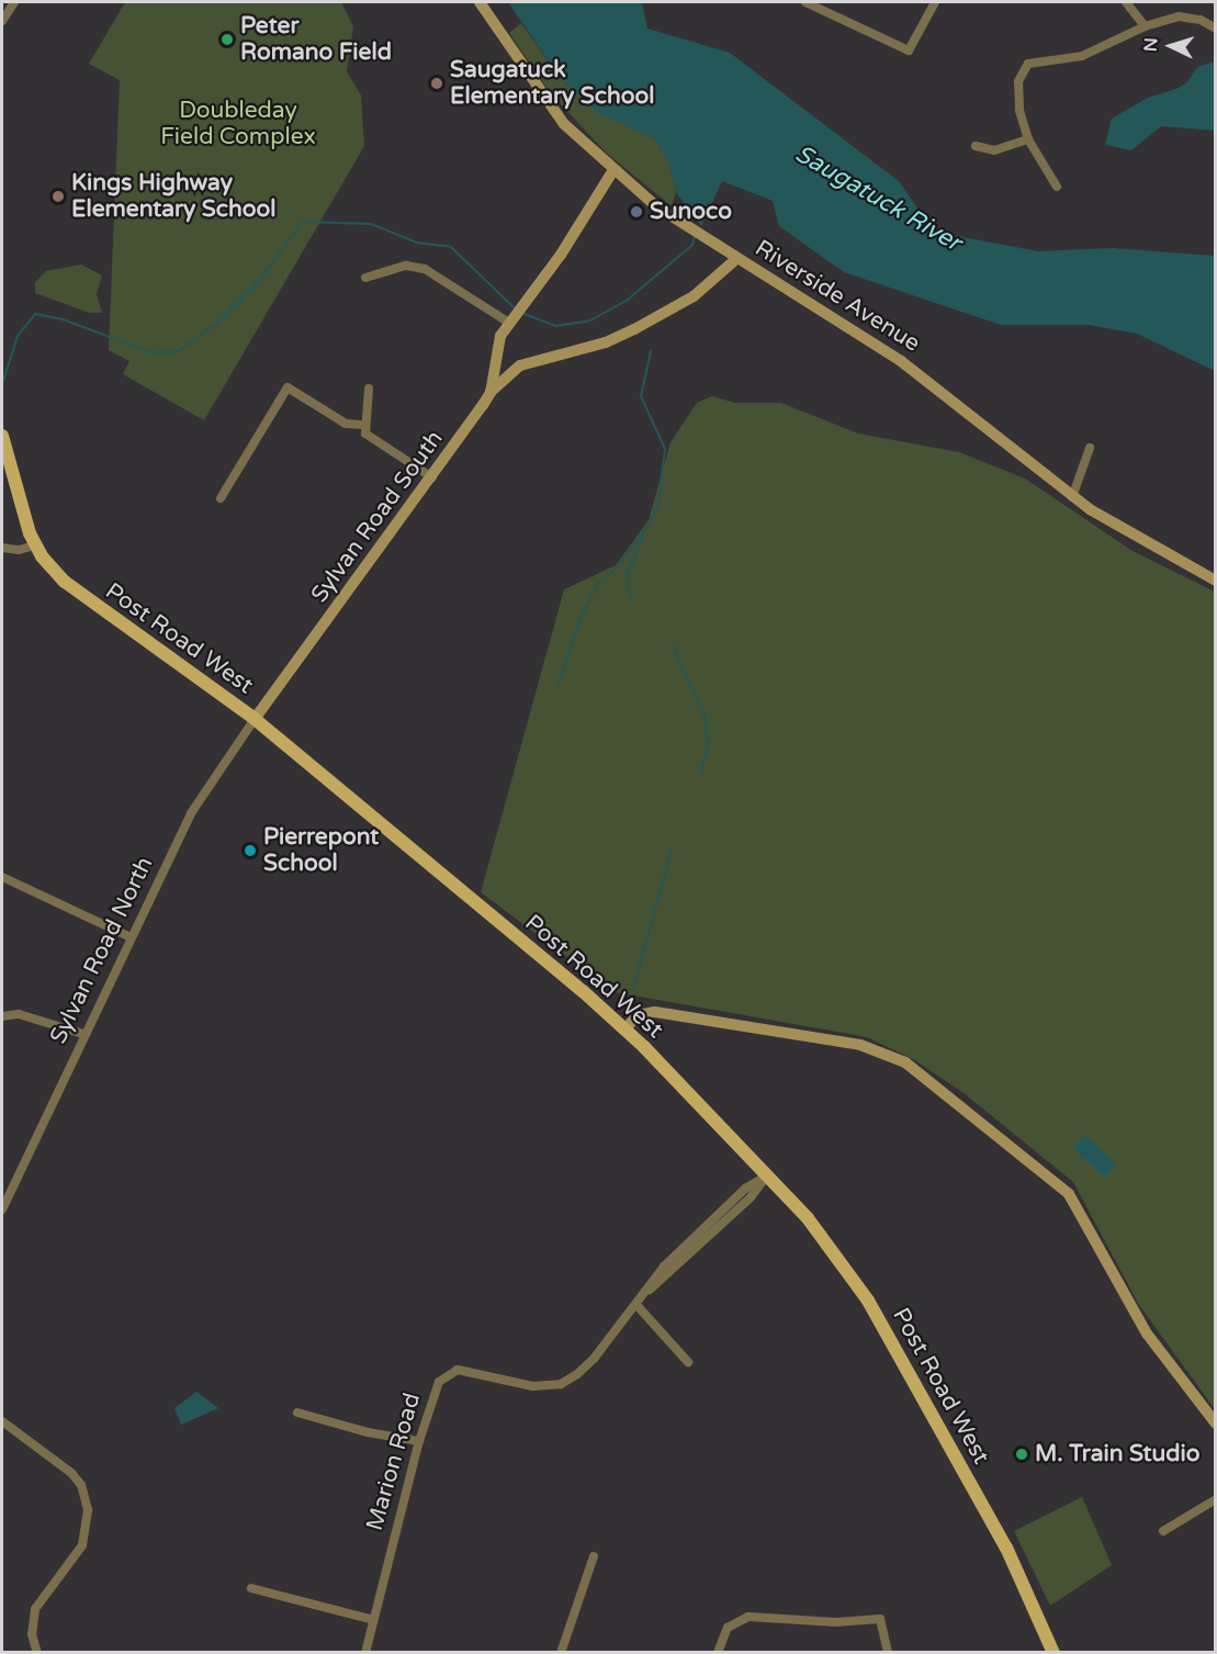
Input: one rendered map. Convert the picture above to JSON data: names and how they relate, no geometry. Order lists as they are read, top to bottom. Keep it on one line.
{"streets":{"main road":["Post Road West"],"street":["Riverside Avenue","Sylvan Road South","Sylvan Road North","Marion Road"]},"crossings":[["Riverside Avenue","Sylvan Road South"],["Sylvan Road South","Post Road West"],["Sylvan Road South","Sylvan Road North"],["Post Road West","Sylvan Road North"],["Post Road West","Marion Road"]],"water":["Saugatuck River"],"parks":["Doubleday Field Complex"],"places":["Peter Romano Field","Saugatuck Elementary School","Kings Highway Elementary School","Sunoco","Pierrepont School","M. Train Studio"],"north":"left"}
